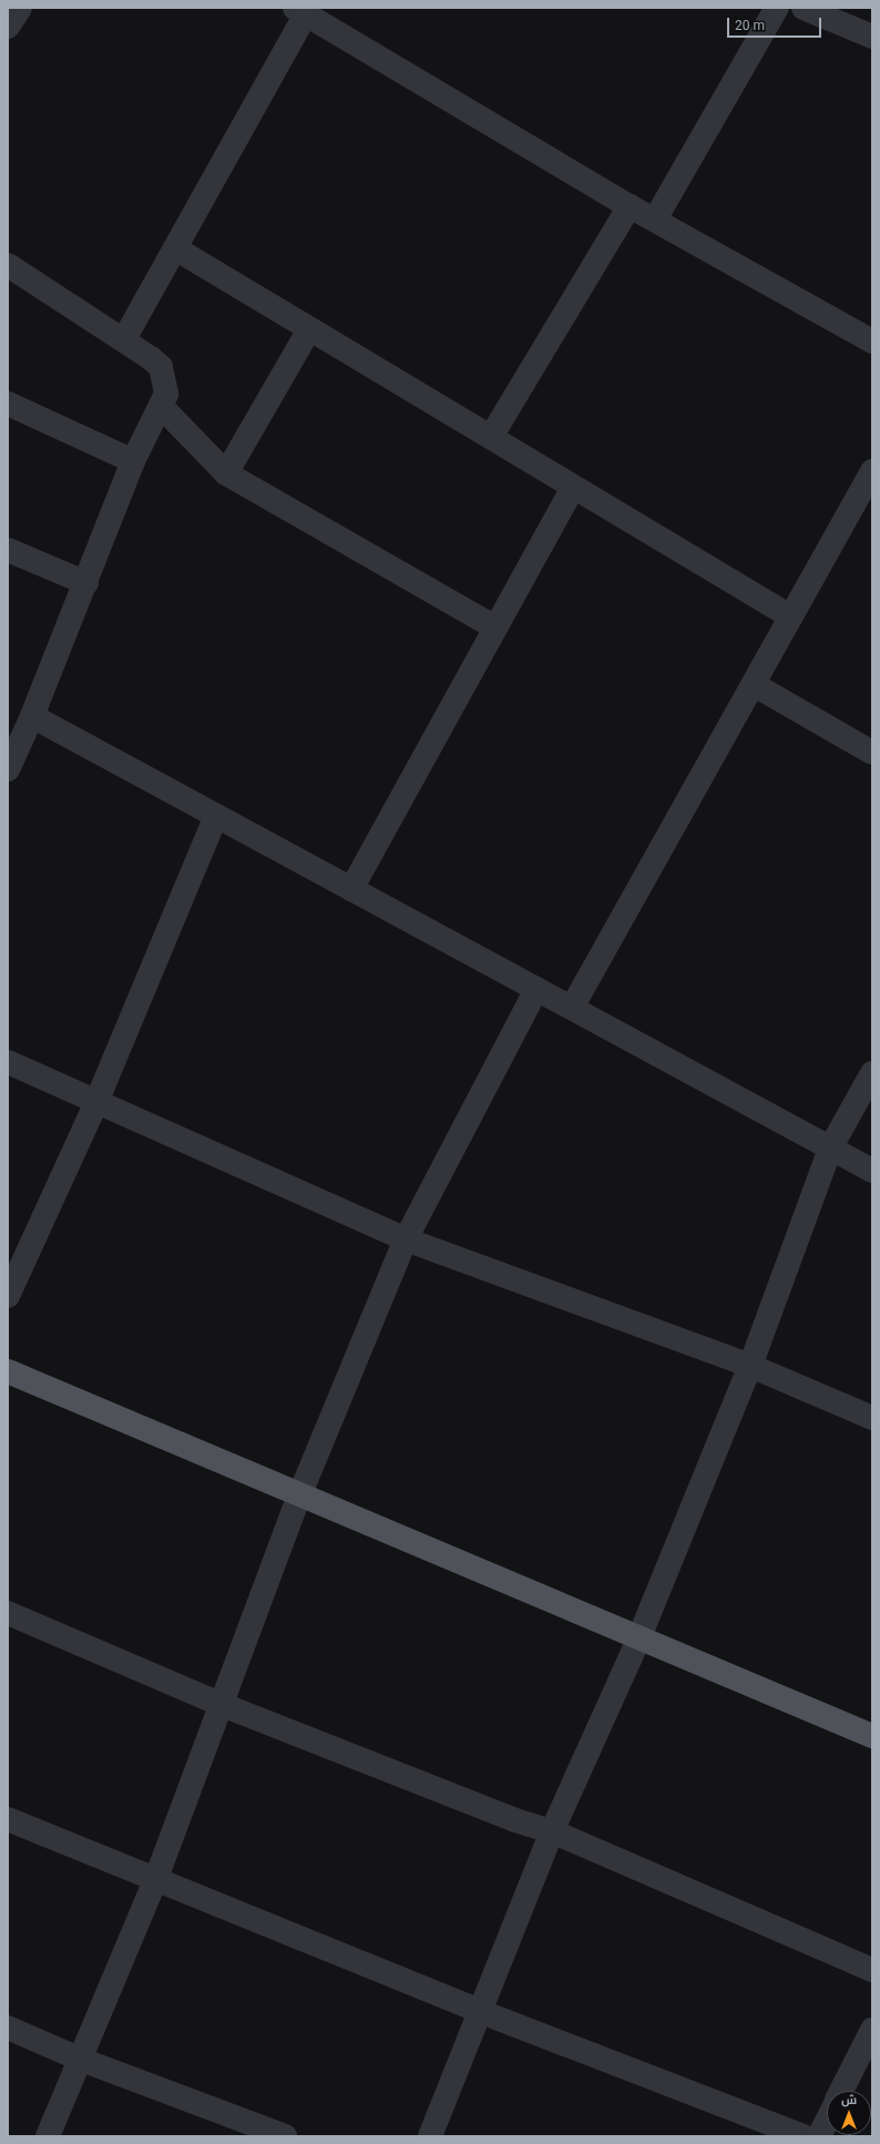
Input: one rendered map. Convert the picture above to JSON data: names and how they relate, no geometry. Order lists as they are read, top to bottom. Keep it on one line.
{"scale_bar":"20 m","north":"top"}
